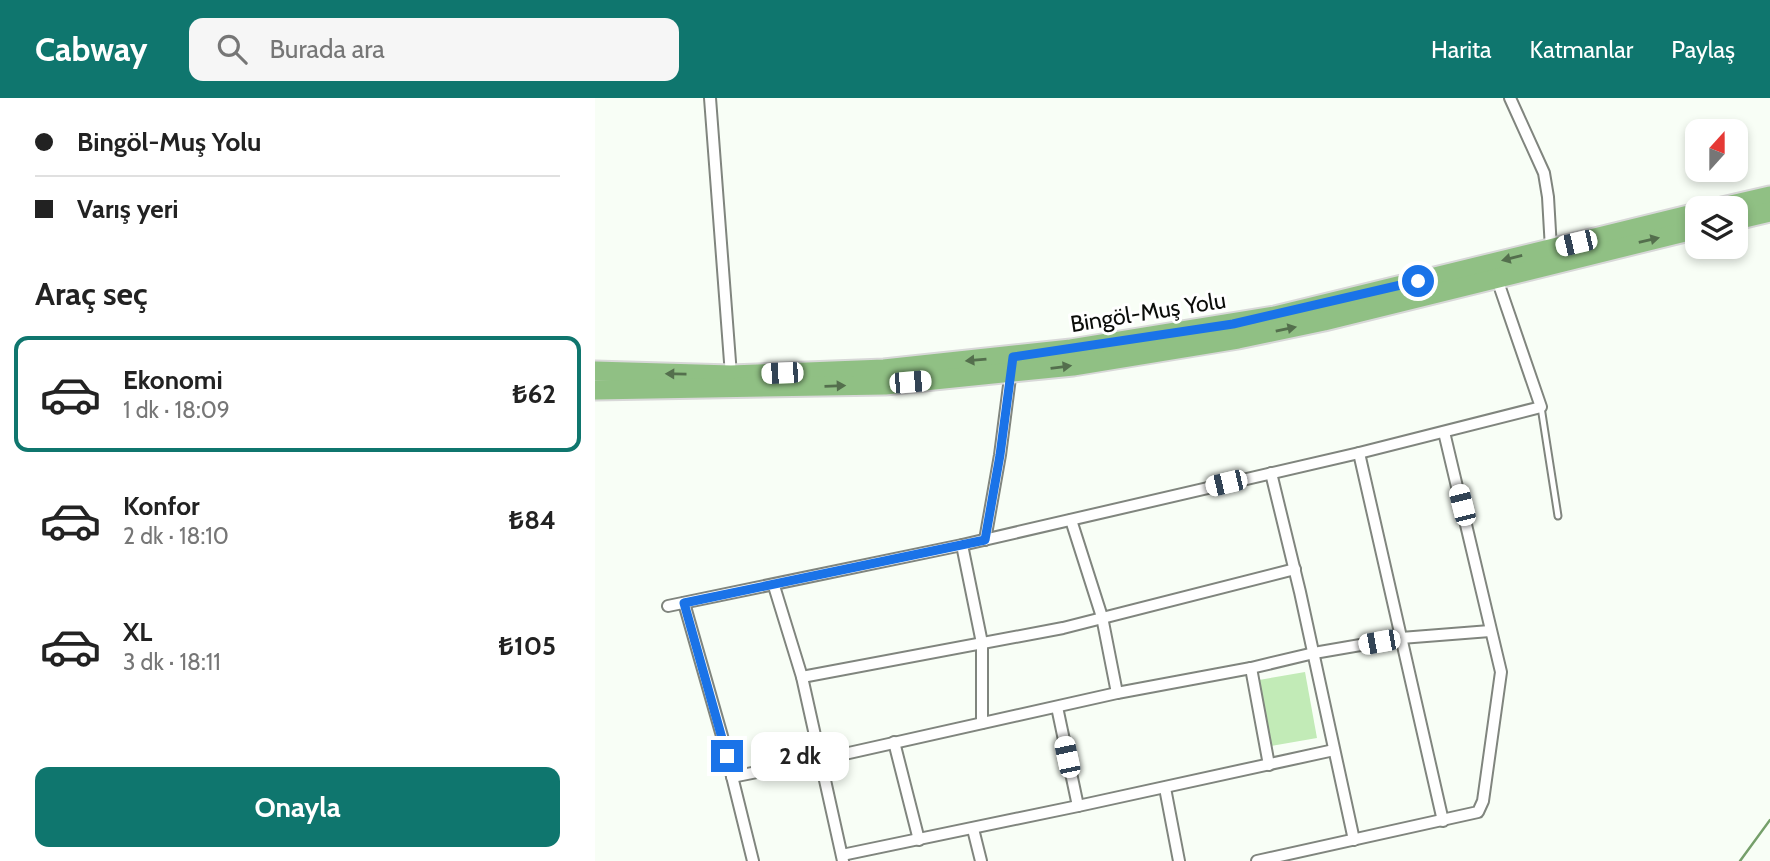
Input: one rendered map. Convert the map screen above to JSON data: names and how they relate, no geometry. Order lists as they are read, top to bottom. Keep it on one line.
{"streets":{"highway":["Bingöl-Muş Yolu"]},"north":"top","page":{"header":"Cabway","search":"Burada ara","nav":["Harita","Katmanlar","Paylaş"],"banner":["Bingöl-Muş Yolu","Varış yeri"],"heading":"Araç seç","list":[{"name":"Ekonomi","note":"1 dk · 18:09","value":"₺62"},{"name":"Konfor","note":"2 dk · 18:10","value":"₺84"},{"name":"XL","note":"3 dk · 18:11","value":"₺105"}],"bubble":"2 dk","buttons":"Onayla"}}
